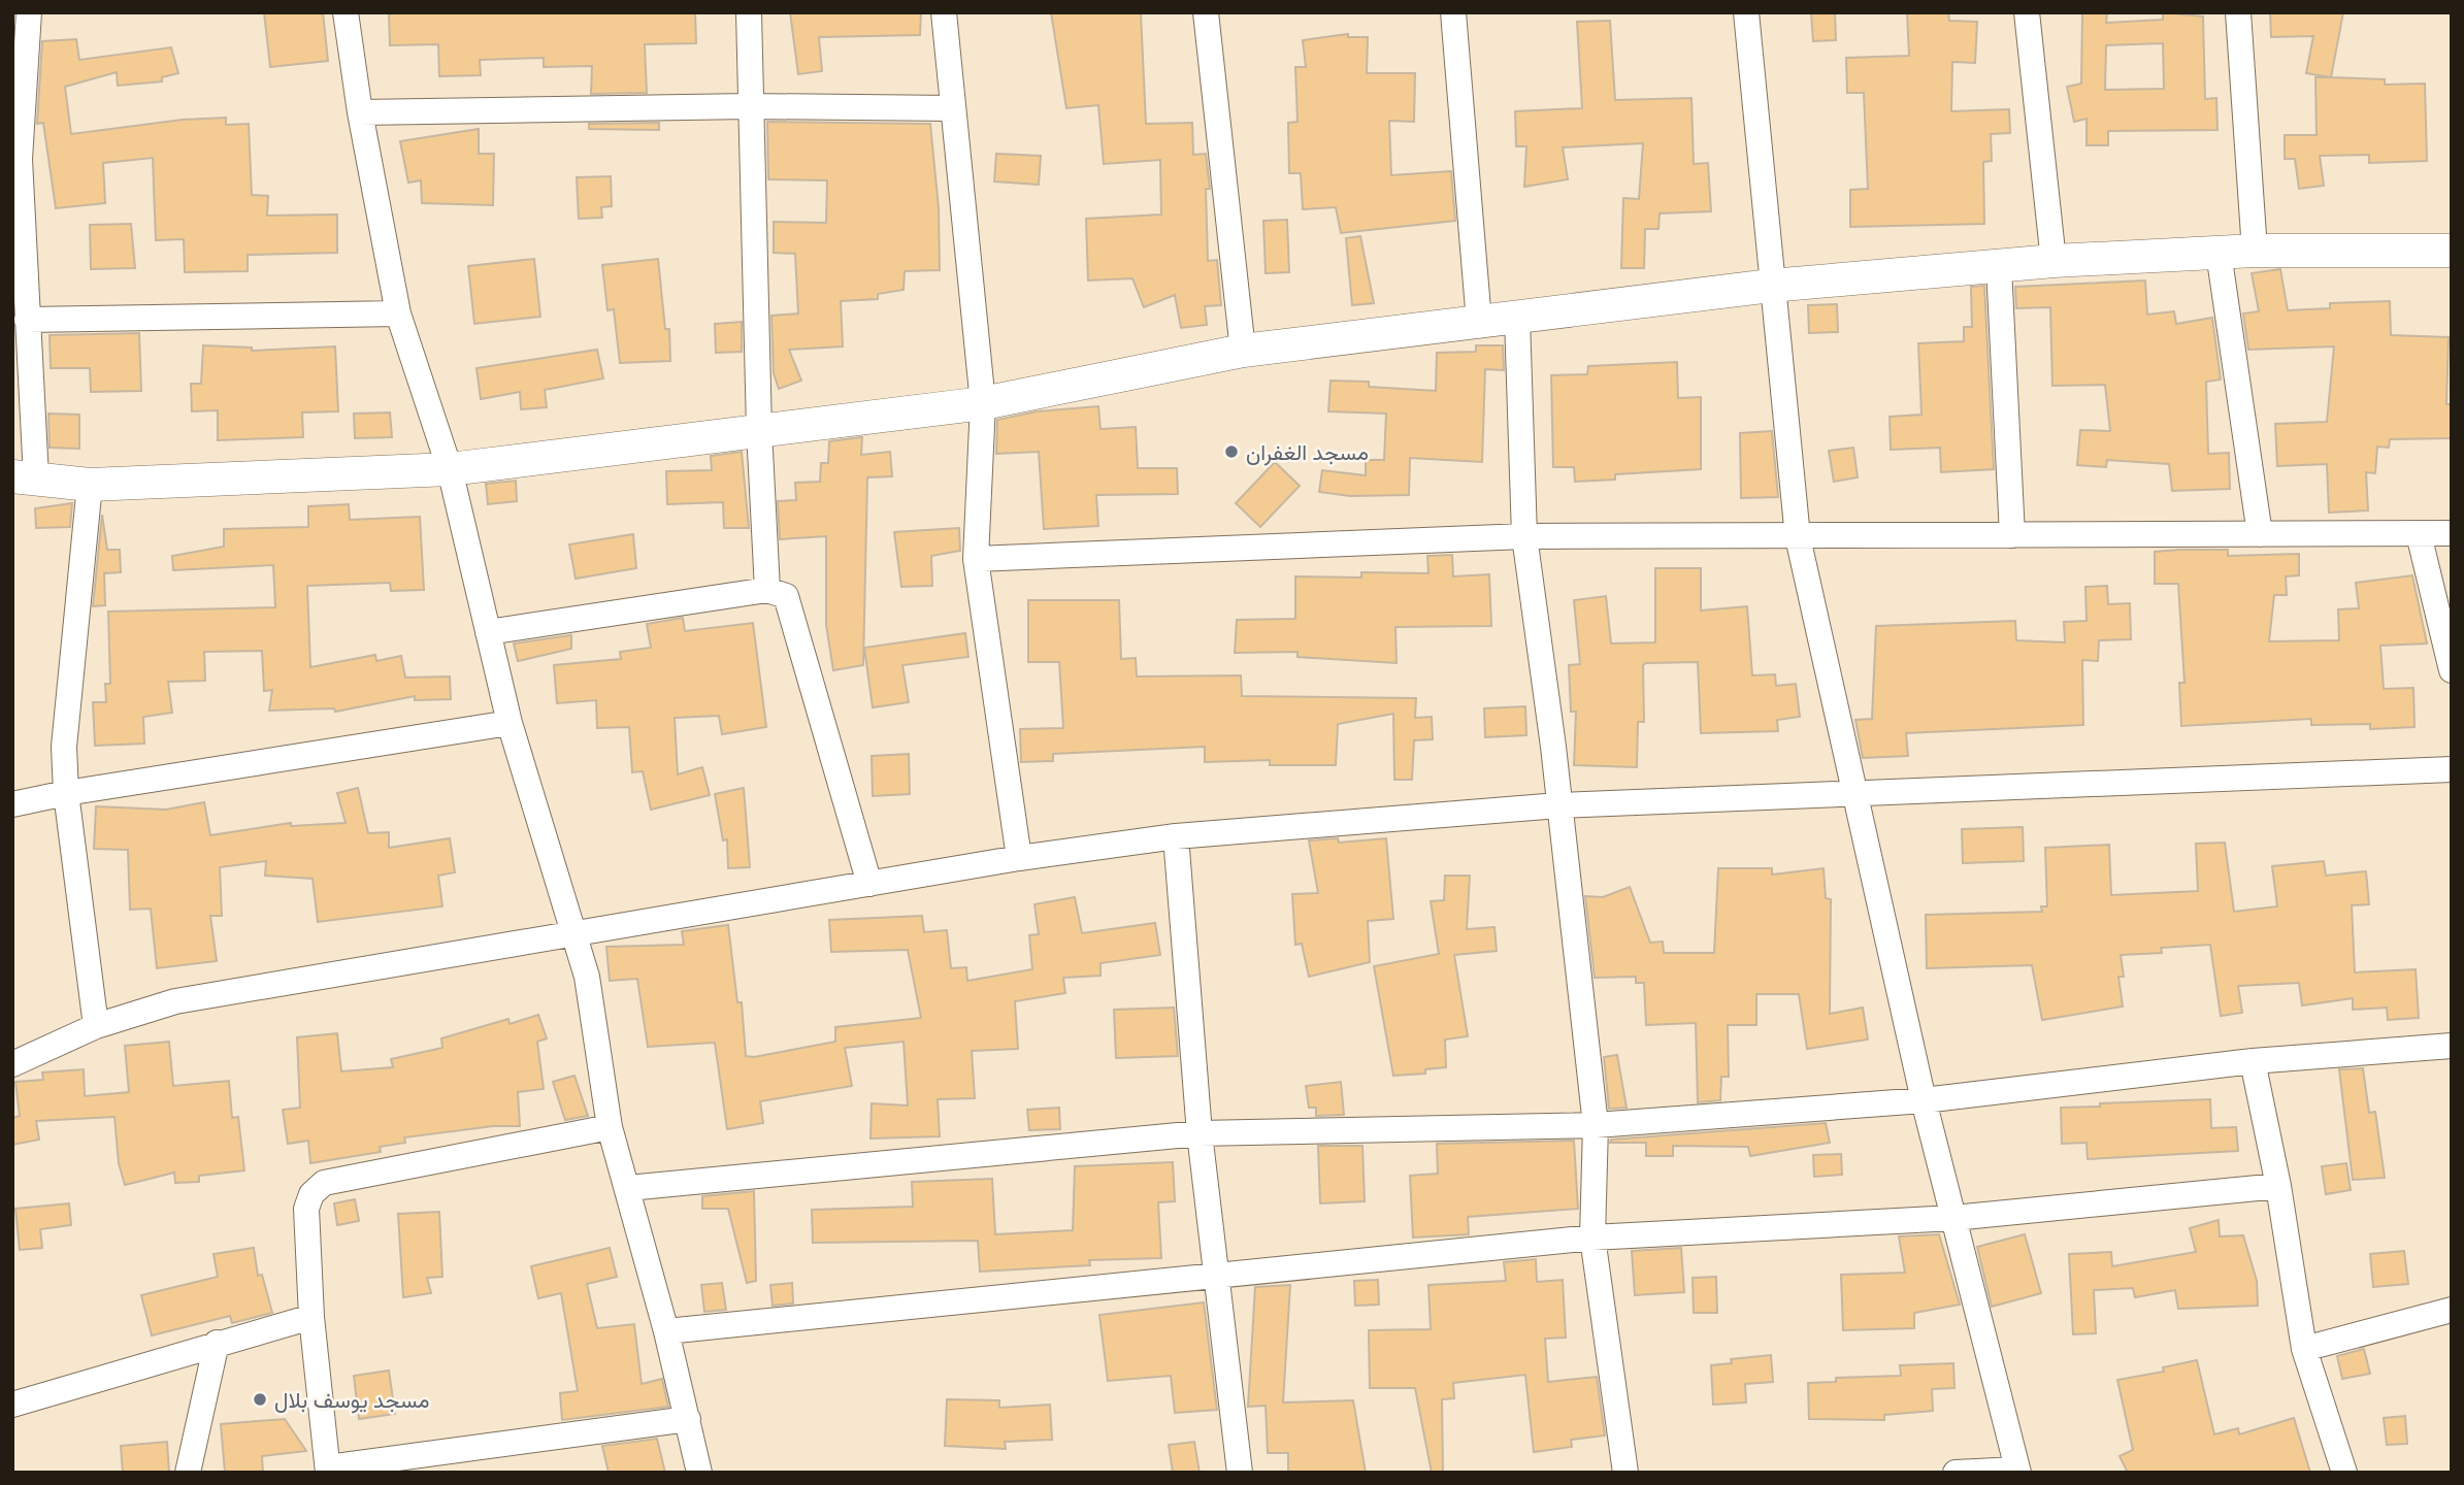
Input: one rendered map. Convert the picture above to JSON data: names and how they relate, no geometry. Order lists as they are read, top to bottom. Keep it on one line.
{"places":["مسجد الغفران","مسجد يوسف بلال"]}
